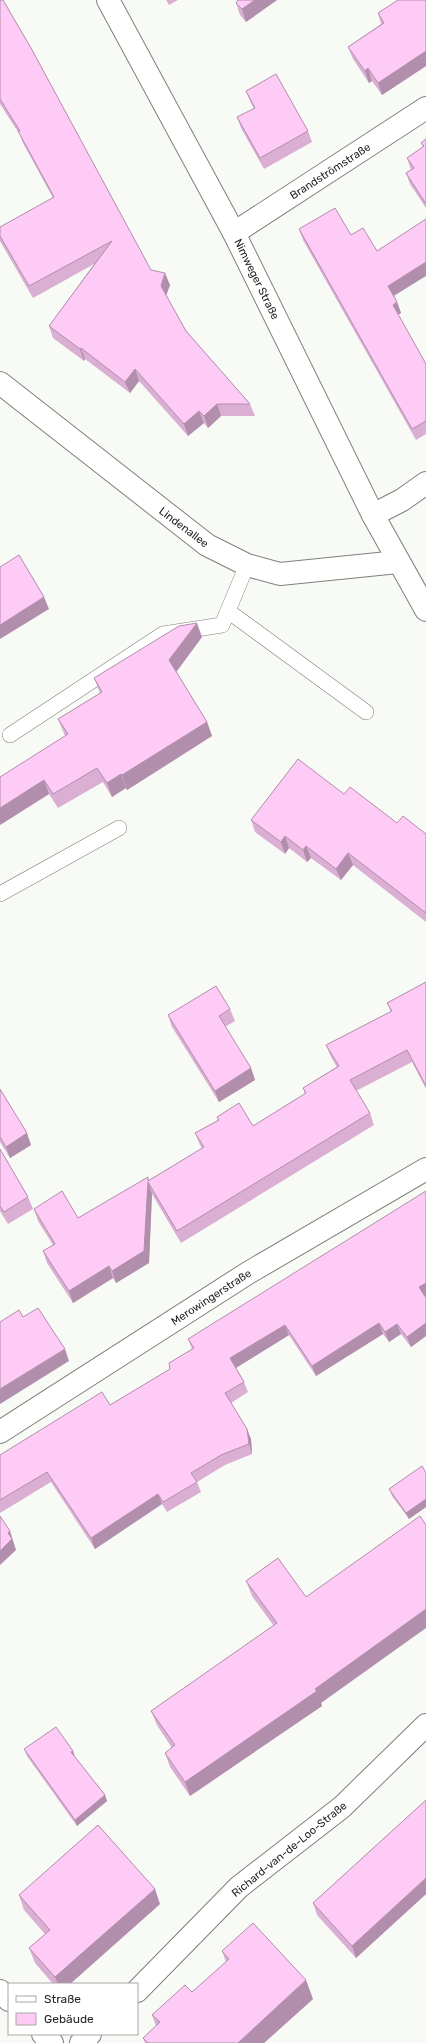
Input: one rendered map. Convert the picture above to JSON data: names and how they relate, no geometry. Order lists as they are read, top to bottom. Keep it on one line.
{"streets":{"street":["Brandströmstraße","Nimweger Straße","Lindenallee","Merowingerstraße","Richard-van-de-Loo-Straße"]},"crossings":[["Brandströmstraße","Nimweger Straße"],["Nimweger Straße","Lindenallee"]],"legend":["Straße","Gebäude"]}
